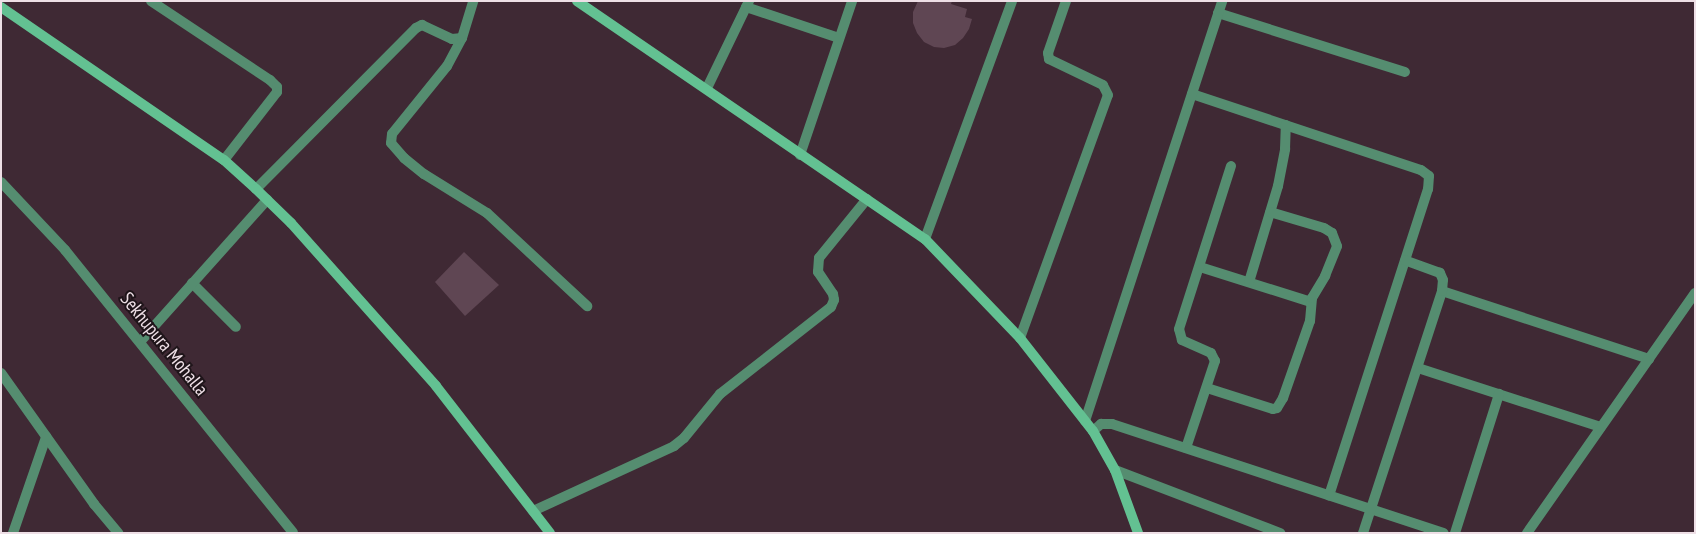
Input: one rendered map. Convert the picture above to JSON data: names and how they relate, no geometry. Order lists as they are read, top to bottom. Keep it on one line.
{"streets":{"street":["Sekhupura Mohalla"]}}
